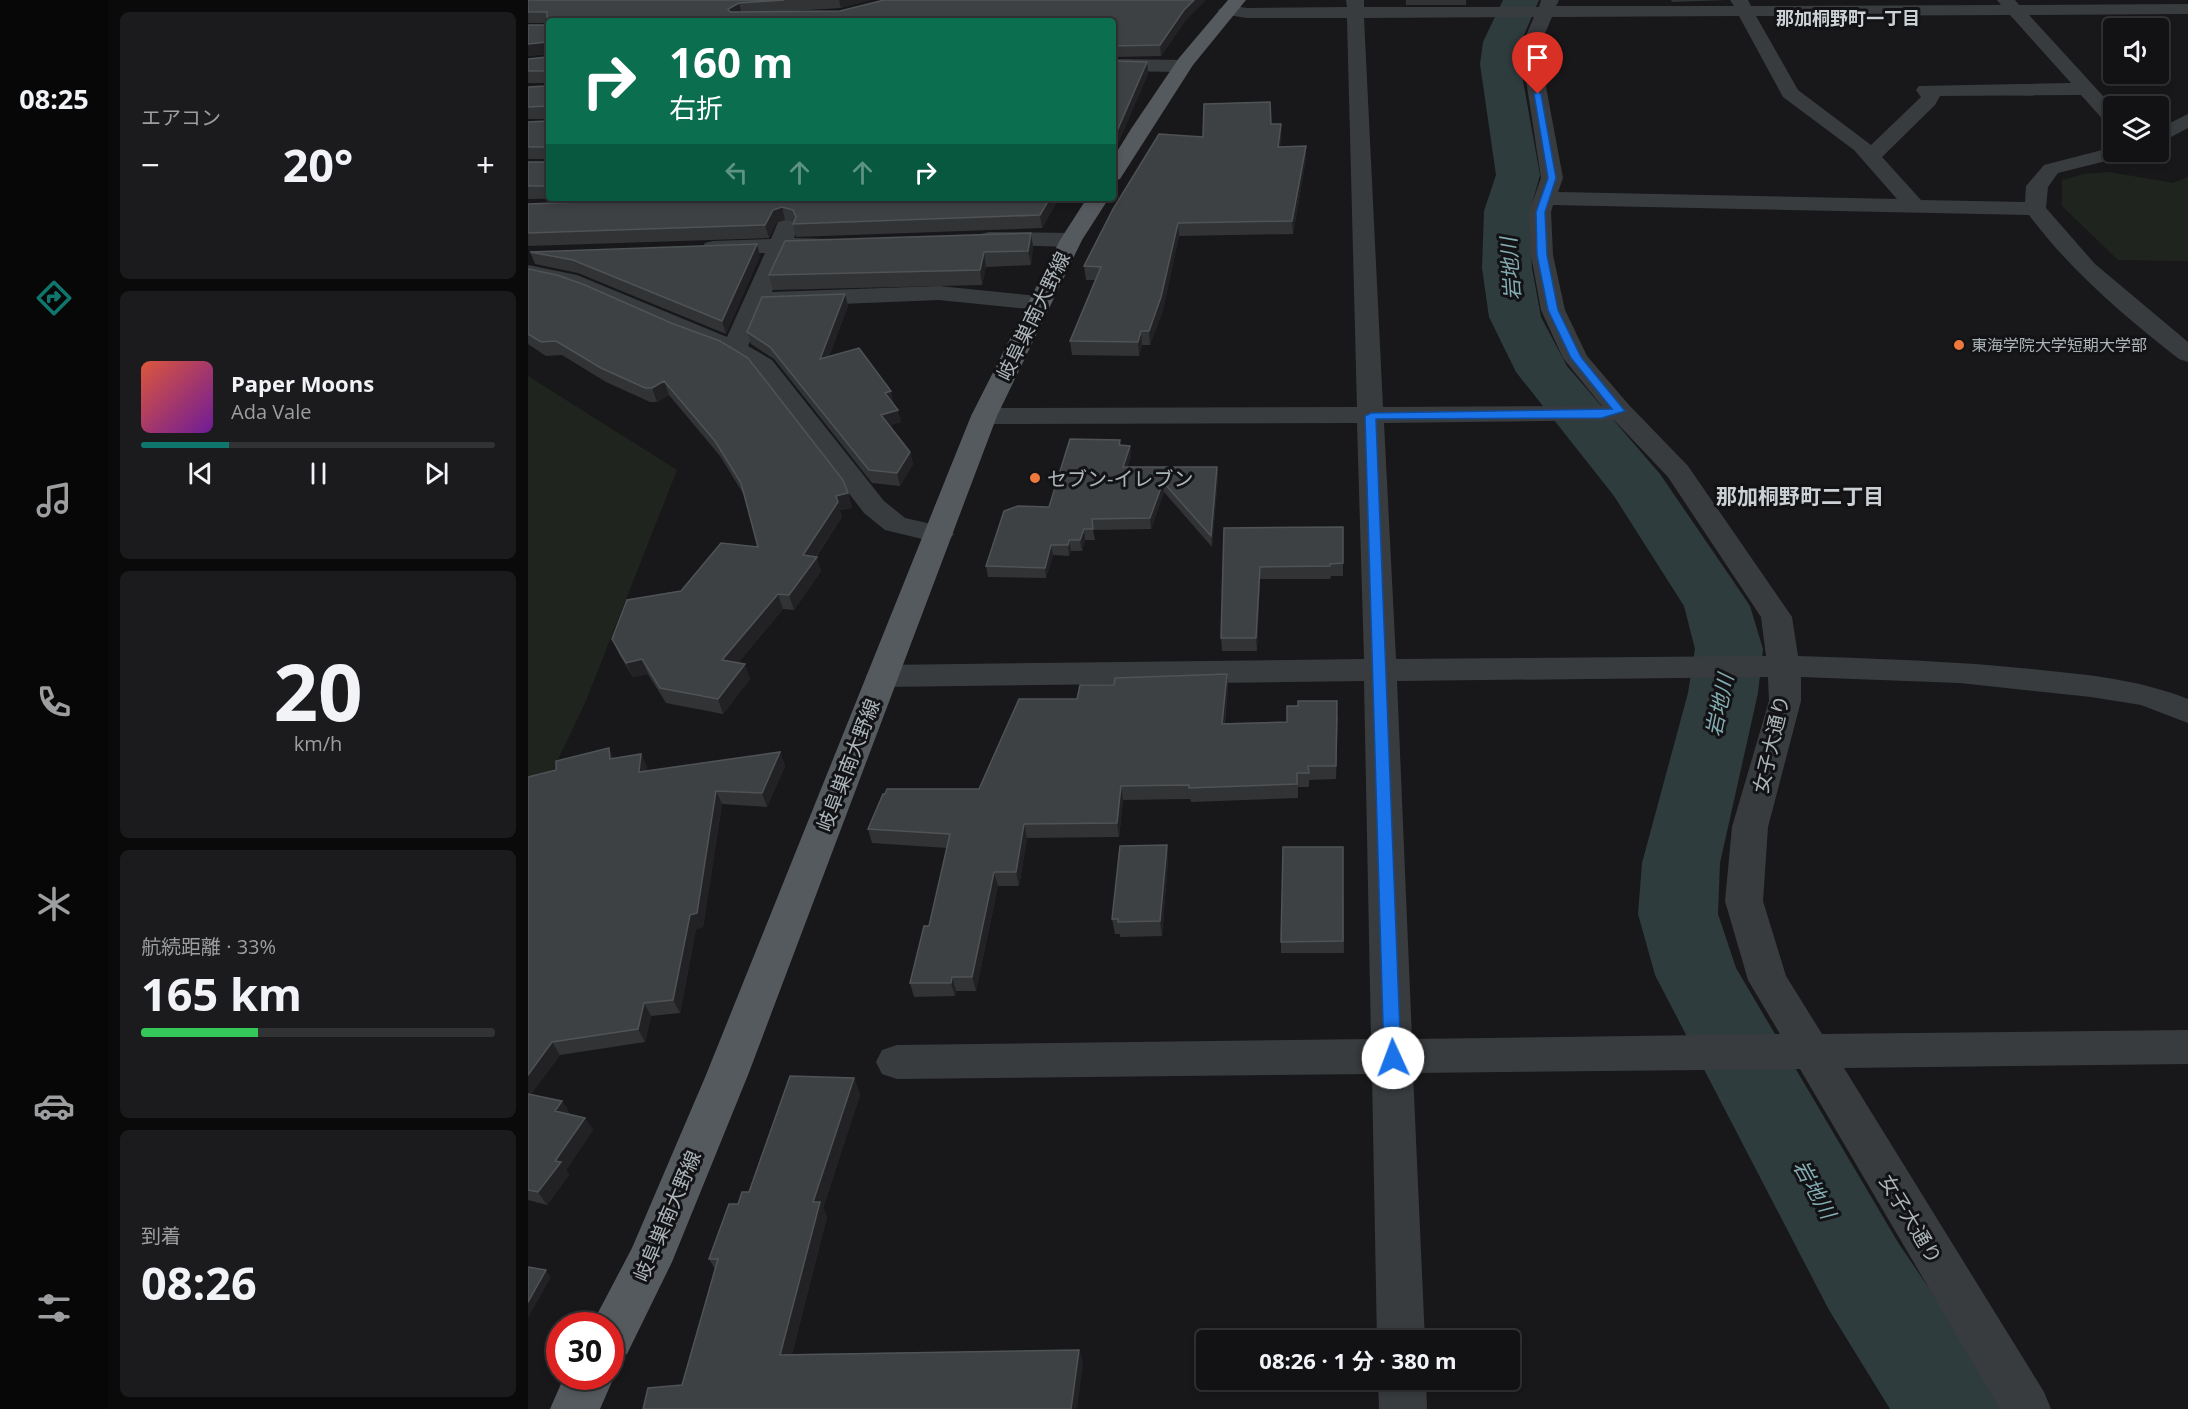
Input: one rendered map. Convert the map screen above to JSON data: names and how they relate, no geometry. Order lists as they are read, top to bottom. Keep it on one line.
{"streets":{"main road":["岐阜巣南大野線"],"street":["女子大通り"]},"districts":["那加桐野町一丁目","那加桐野町二丁目"],"water":["岩地川"],"places":["東海学院大学短期大学部","セブン-イレブン"],"page":{"tabs":"08:25","tile":["エアコン",["20","km/h"],["航続距離 · 33%","165 km"],["到着","08:26"]],"turn":["160 m","右折"],"heat":["−","20°","+"],"song":["Paper Moons","Ada Vale"],"limit":"30","trip":"08:26 · 1 分 · 380 m"}}
